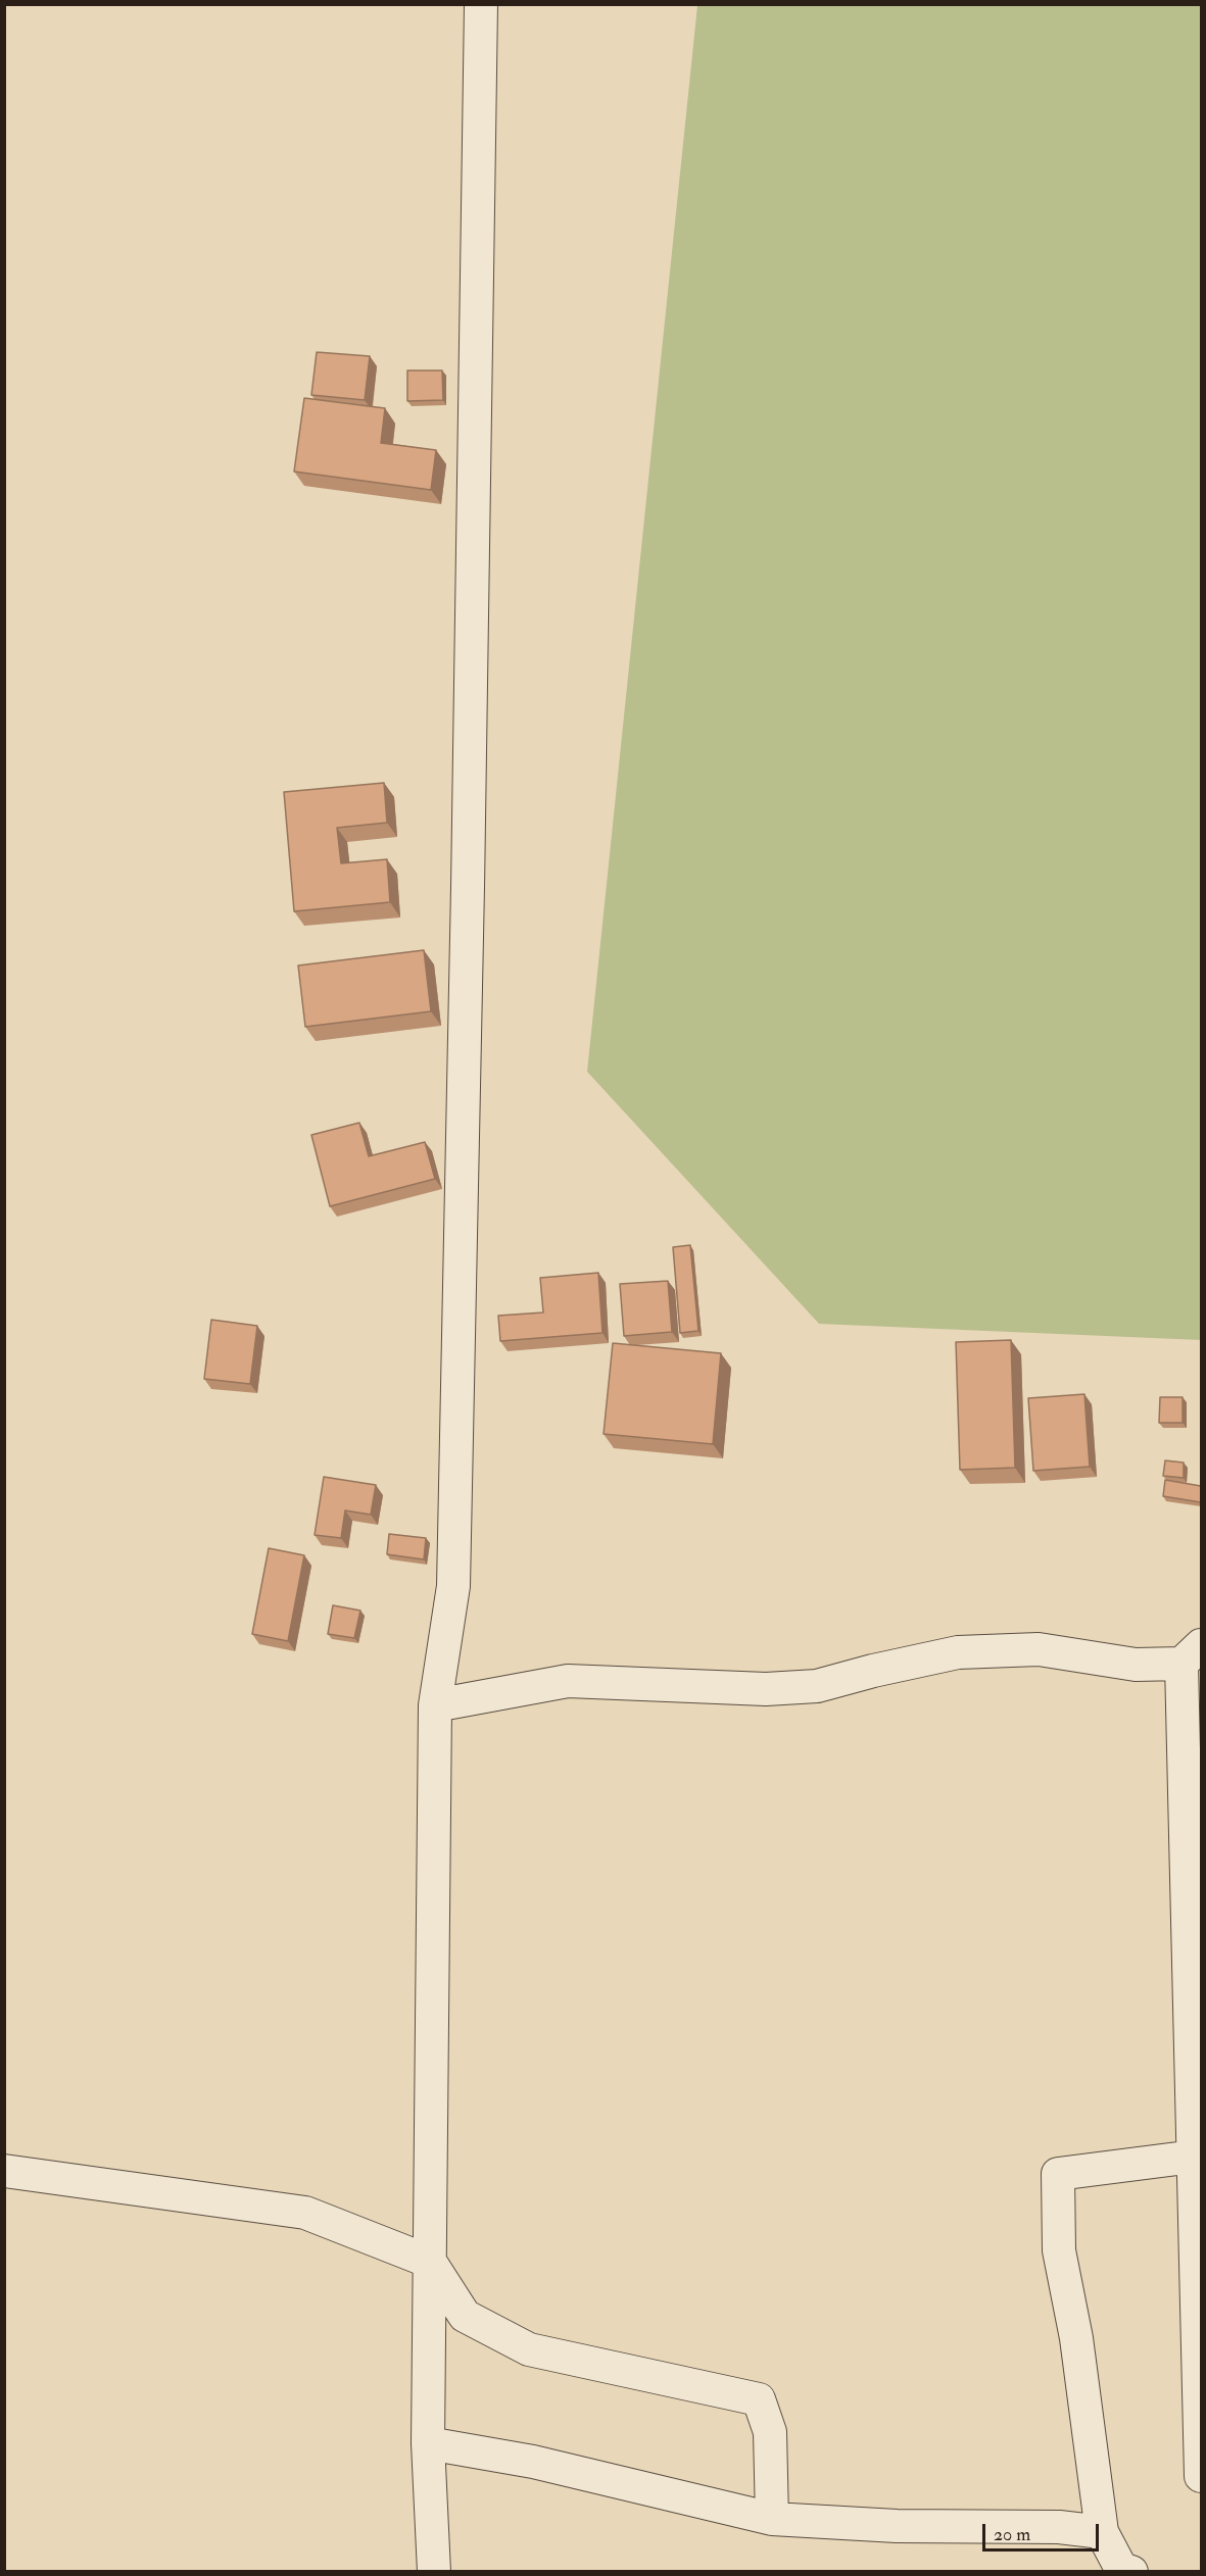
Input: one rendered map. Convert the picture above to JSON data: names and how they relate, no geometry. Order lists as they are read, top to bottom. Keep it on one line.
{"scale_bar":"20 m"}
